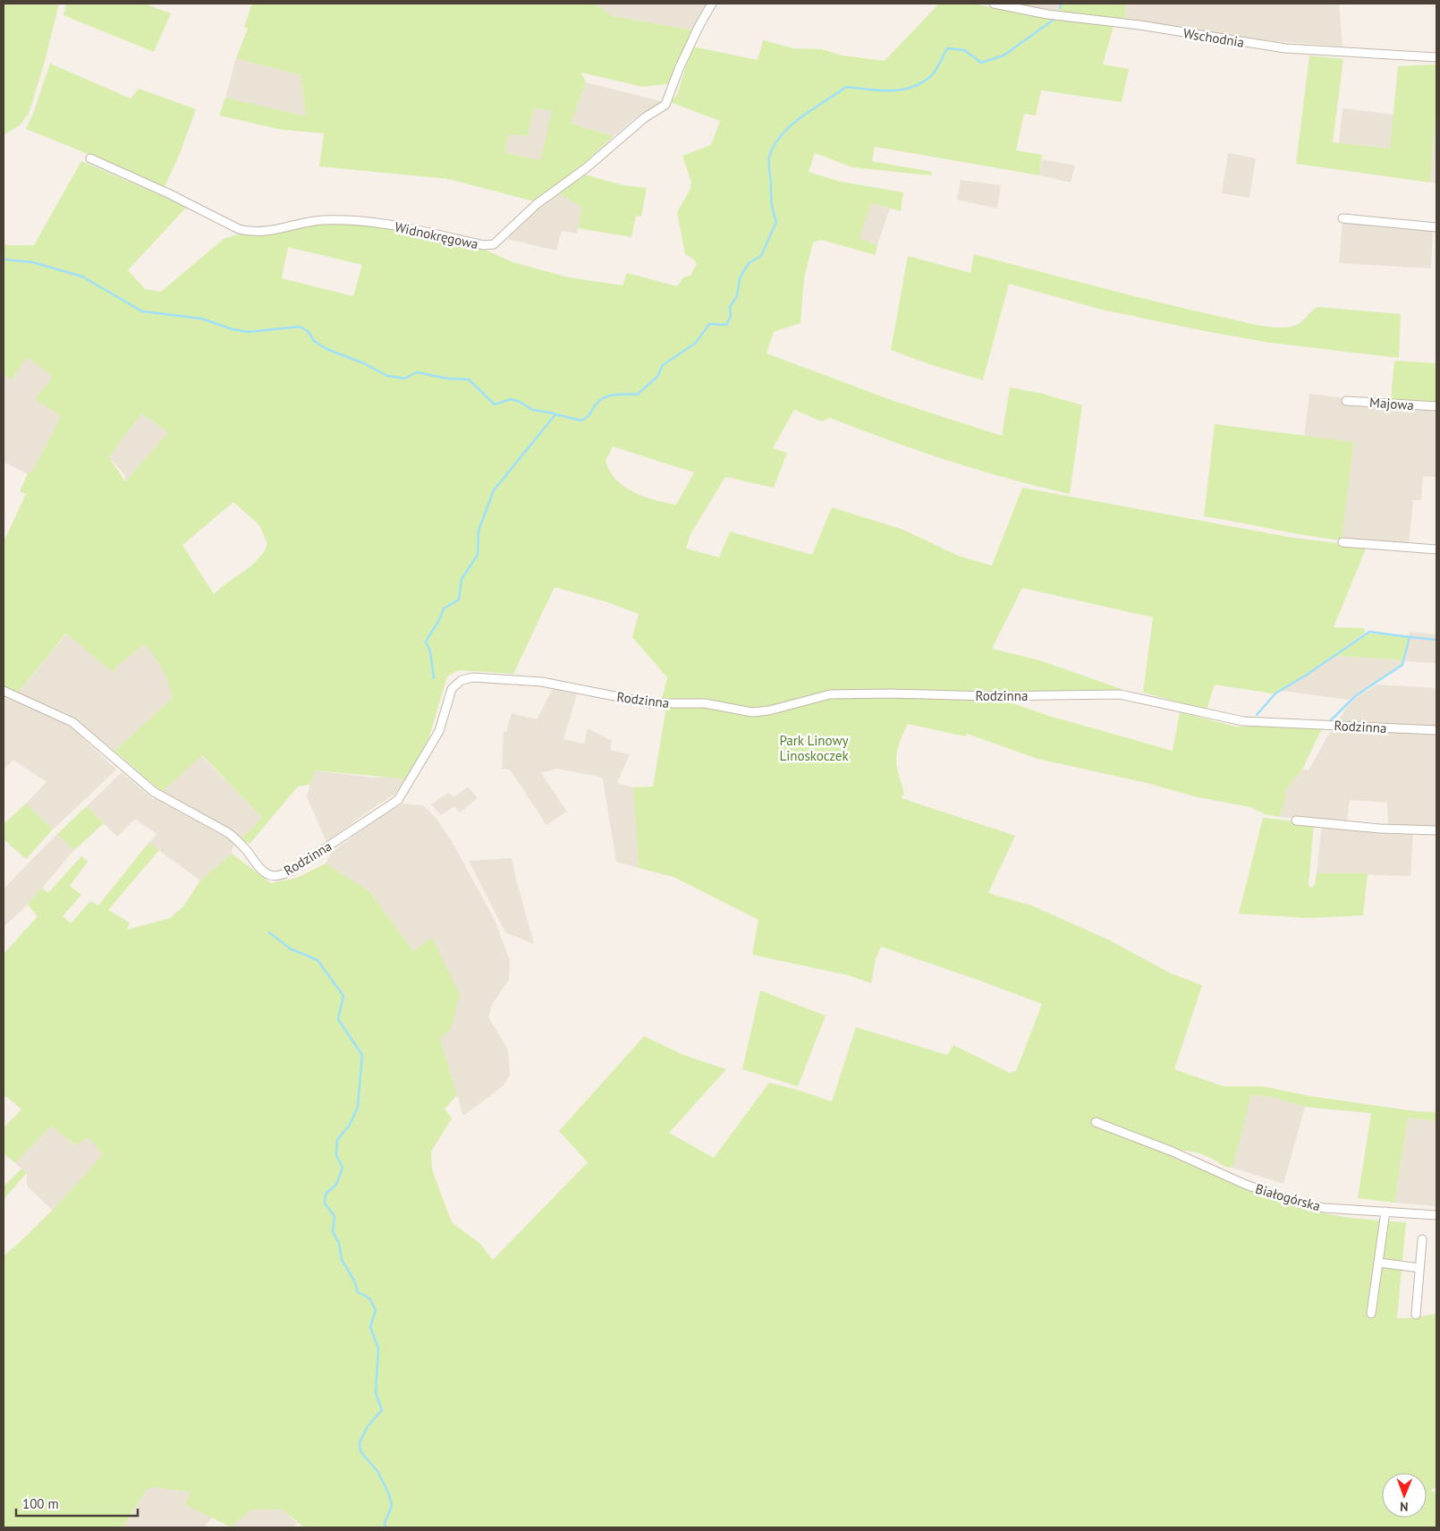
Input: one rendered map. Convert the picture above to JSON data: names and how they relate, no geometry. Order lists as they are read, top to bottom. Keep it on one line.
{"streets":{"street":["Wschodnia","Widnokręgowa","Majowa","Rodzinna","Białogórska"]},"parks":["Park Linowy Linoskoczek"],"scale_bar":"100 m","north":"bottom"}
